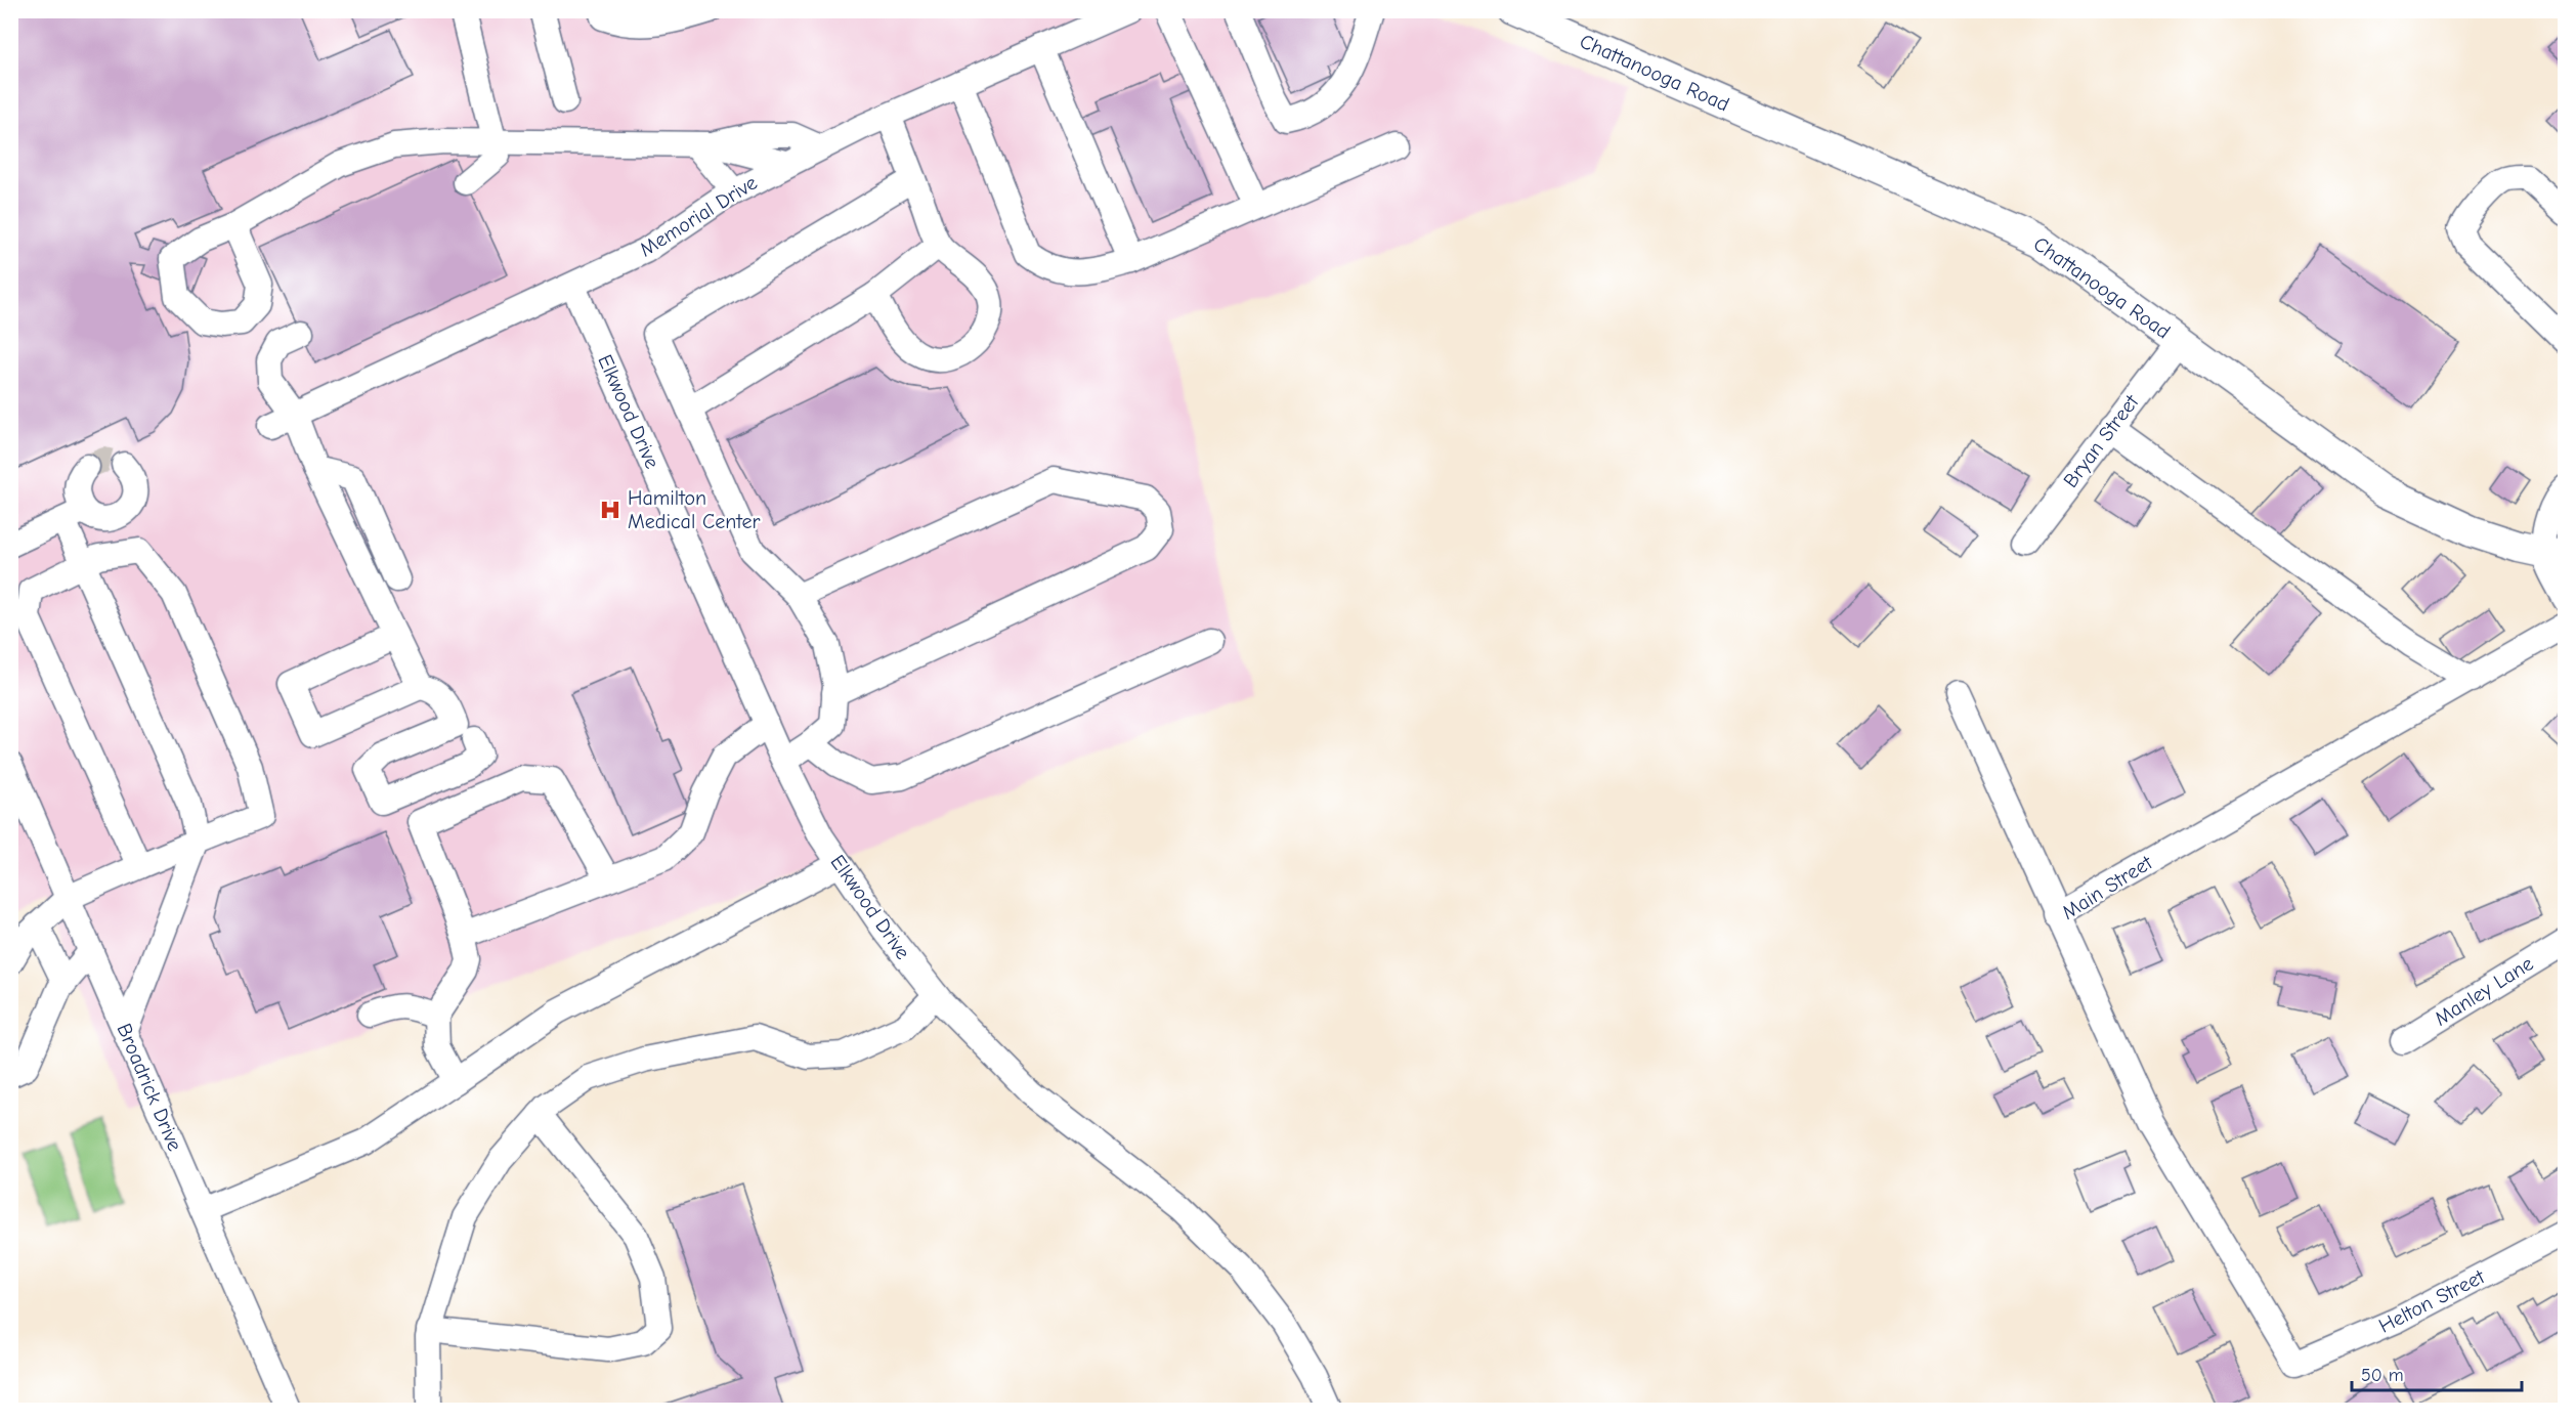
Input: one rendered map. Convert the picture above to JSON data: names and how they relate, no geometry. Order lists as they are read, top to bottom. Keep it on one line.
{"streets":{"main road":["Chattanooga Road"],"street":["Memorial Drive","Elkwood Drive","Bryan Street","Main Street","Manley Lane","Broadrick Drive","Helton Street"]},"crossings":[["Chattanooga Road","Bryan Street"],["Memorial Drive","Elkwood Drive"],["Main Street","Helton Street"]],"places":{"hospital":["Hamilton Medical Center"]},"scale_bar":"50 m"}
